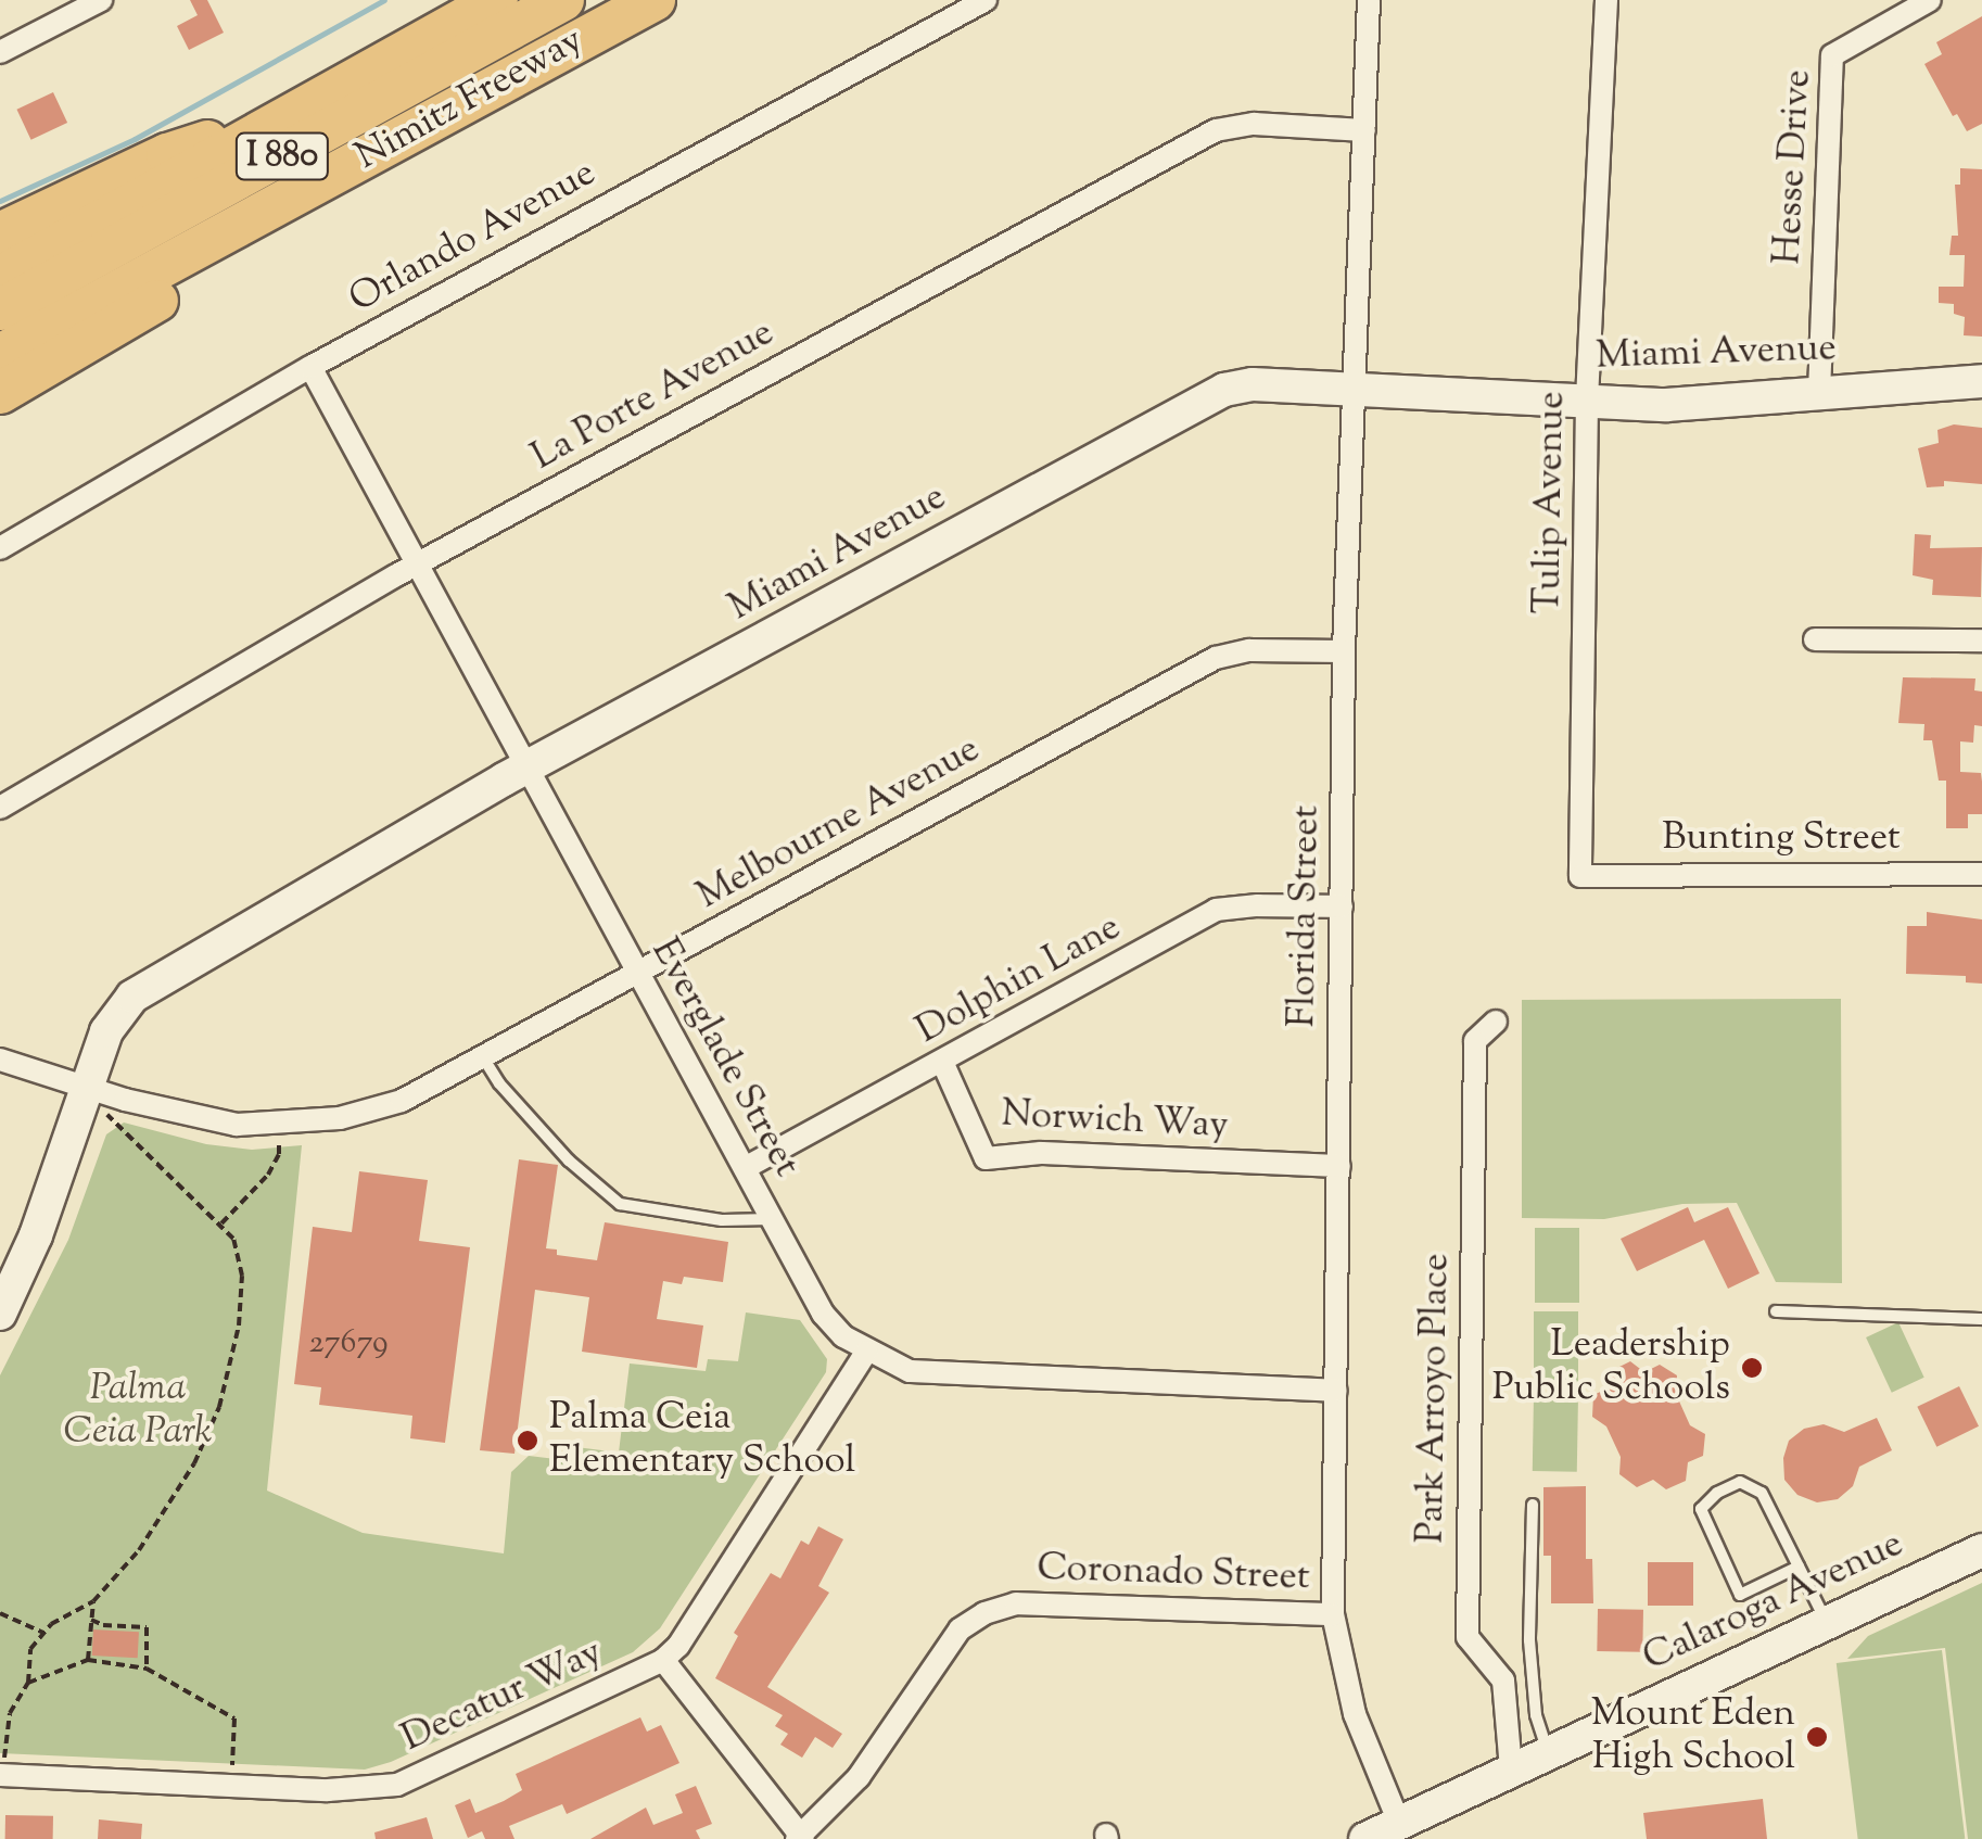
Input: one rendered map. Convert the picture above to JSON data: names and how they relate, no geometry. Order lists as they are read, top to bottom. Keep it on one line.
{"streets":{"highway":["Nimitz Freeway","I 880"],"street":["Hesse Drive","Orlando Avenue","Miami Avenue","La Porte Avenue","Tulip Avenue","Melbourne Avenue","Bunting Street","Florida Street","Dolphin Lane","Everglade Street","Norwich Way","Park Arroyo Place","Coronado Street","Calaroga Avenue","Decatur Way"]},"crossings":[["Nimitz Freeway","I 880"],["Hesse Drive","Miami Avenue"],["Orlando Avenue","Everglade Street"],["Miami Avenue","Tulip Avenue"],["Miami Avenue","Melbourne Avenue"],["Miami Avenue","Florida Street"],["Miami Avenue","Everglade Street"],["La Porte Avenue","Florida Street"],["La Porte Avenue","Everglade Street"],["Tulip Avenue","Bunting Street"],["Melbourne Avenue","Florida Street"],["Melbourne Avenue","Everglade Street"],["Florida Street","Dolphin Lane"],["Florida Street","Everglade Street"],["Florida Street","Norwich Way"],["Florida Street","Coronado Street"],["Florida Street","Calaroga Avenue"],["Dolphin Lane","Everglade Street"],["Dolphin Lane","Norwich Way"],["Everglade Street","Decatur Way"],["Park Arroyo Place","Calaroga Avenue"]],"parks":["Palma Ceia Park"],"places":["Leadership Public Schools","Palma Ceia Elementary School","Mount Eden High School"],"house_numbers":["27679"]}
